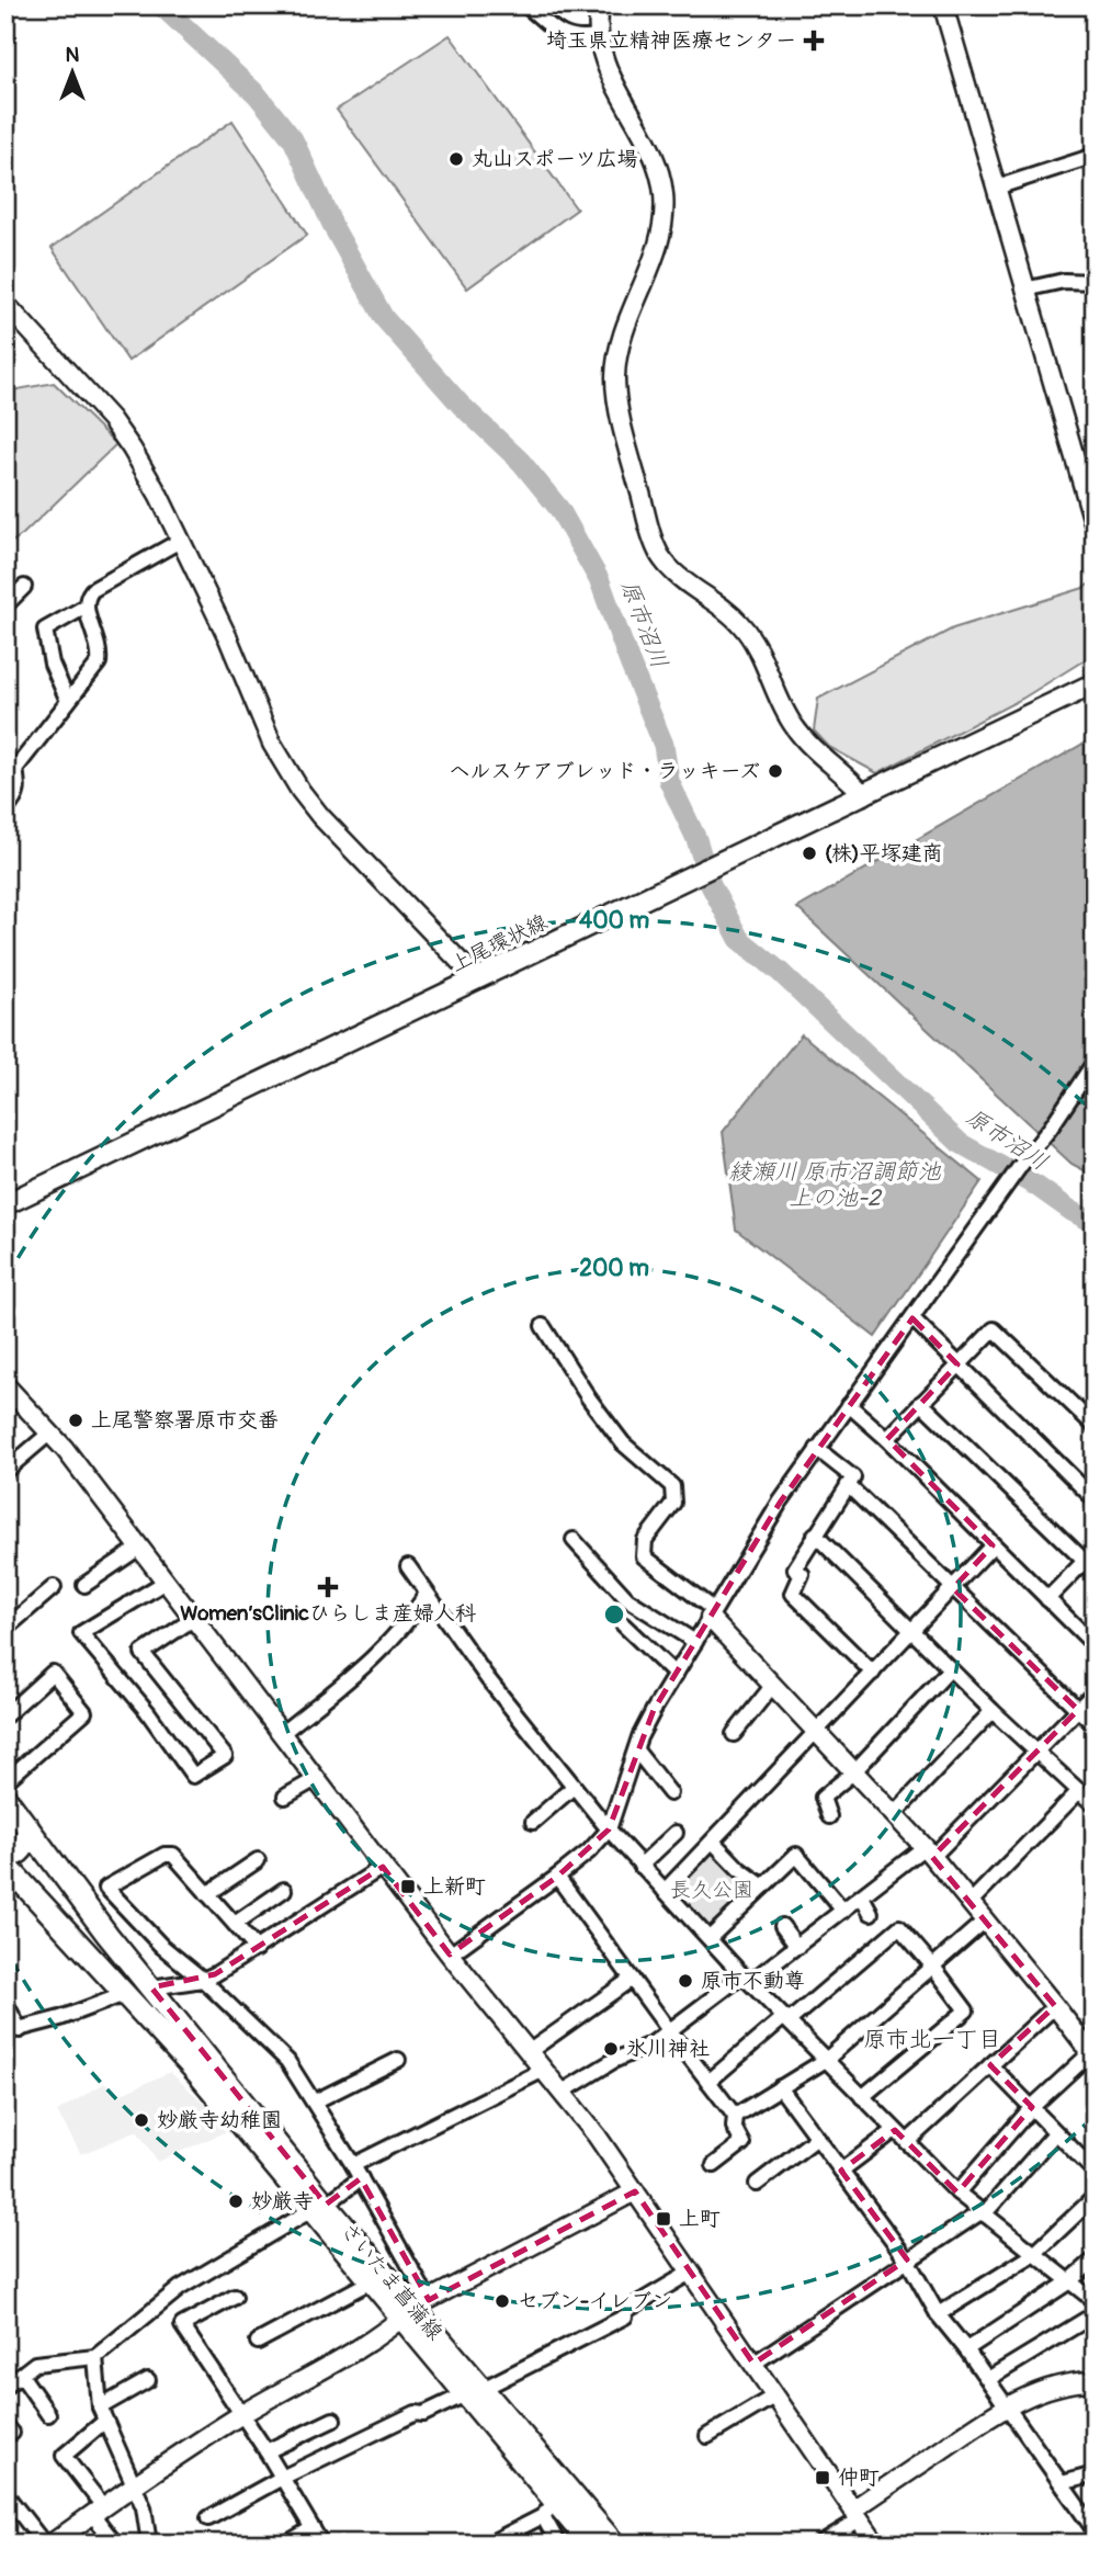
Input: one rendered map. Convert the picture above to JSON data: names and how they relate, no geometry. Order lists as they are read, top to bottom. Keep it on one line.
{"streets":{"main road":["上尾環状線","さいたま菖蒲線"]},"districts":["原市北一丁目"],"water":["原市沼川","綾瀬川 原市沼調節池 上の池-2"],"parks":["長久公園"],"places":{"health":["埼玉県立精神医療センター","Women’sClinicひらしま産婦人科"],"other":["丸山スポーツ広場","ヘルスケアブレッド・ラッキーズ","(株)平塚建商","上尾警察署原市交番","原市不動尊","氷川神社","妙厳寺幼稚園","妙厳寺","セブン-イレブン"],"transit":["上新町","上町","仲町"]},"north":"top","rings":["400 m","200 m"]}
